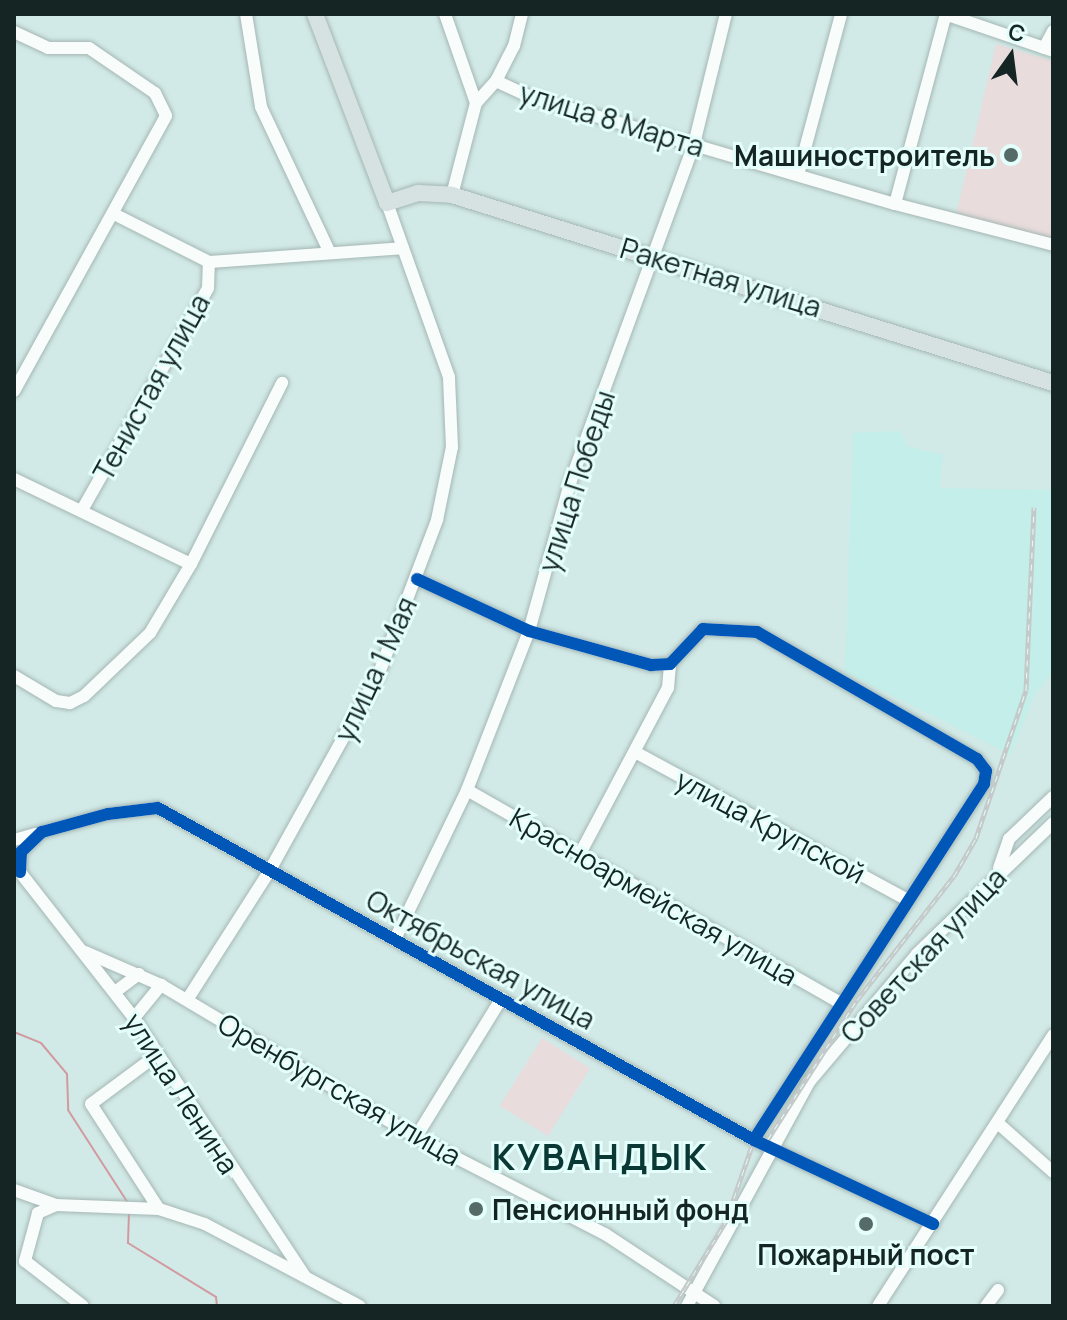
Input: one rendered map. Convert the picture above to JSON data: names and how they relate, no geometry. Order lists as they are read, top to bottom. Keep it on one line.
{"streets":{"main road":["Ракетная улица"],"street":["улица 8 Марта","Тенистая улица","улица Победы","улица 1 Мая","улица Крупской","Красноармейская улица","Советская улица","Октябрьская улица","Оренбургская улица","улица Ленина"]},"crossings":[["улица 8 Марта","улица Победы"],["Ракетная улица","улица Победы"],["Ракетная улица","улица 1 Мая"],["улица Победы","Красноармейская улица"],["улица Победы","Октябрьская улица"],["улица 1 Мая","Октябрьская улица"],["улица 1 Мая","Оренбургская улица"],["Советская улица","Октябрьская улица"],["Советская улица","Оренбургская улица"],["Оренбургская улица","улица Ленина"]],"districts":["КУВАНДЫК"],"places":["Машиностроитель","Пенсионный фонд","Пожарный пост"],"north":"top"}
